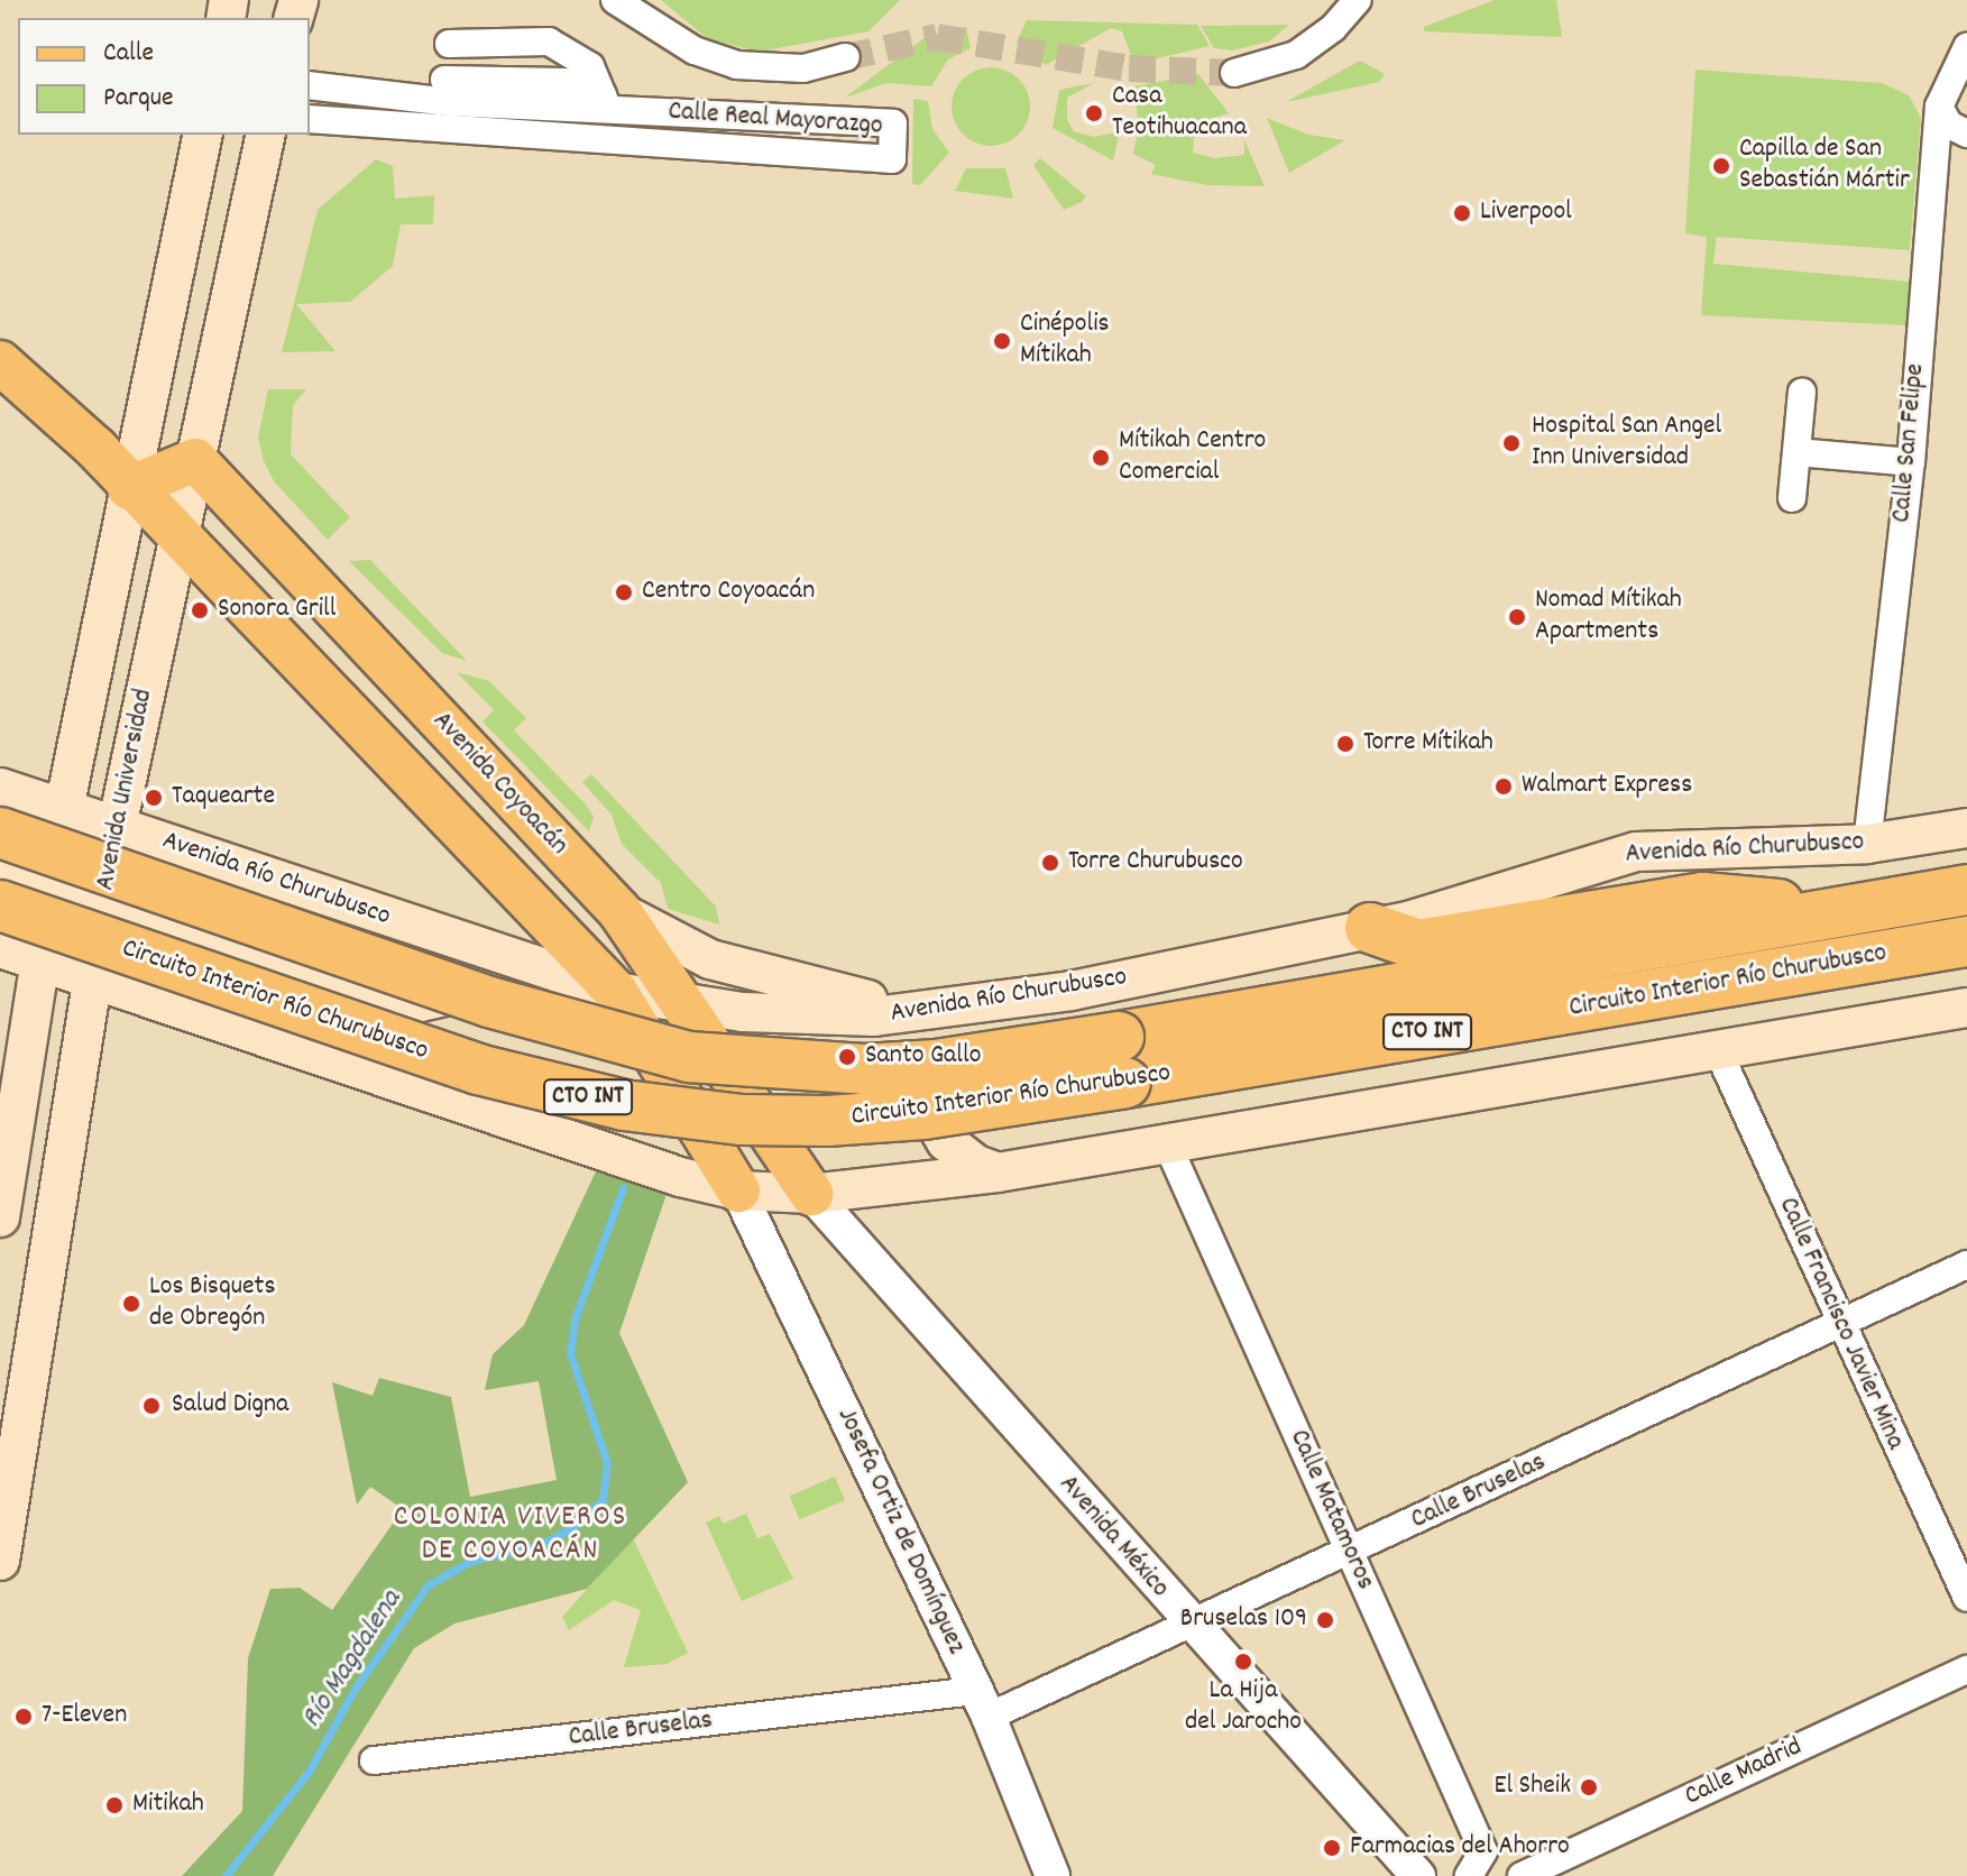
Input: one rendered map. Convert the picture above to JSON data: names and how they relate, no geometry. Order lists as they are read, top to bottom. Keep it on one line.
{"streets":{"highway":["Circuito Interior Río Churubusco","CTO INT"],"main road":["Avenida Coyoacán","Avenida Universidad","Avenida Río Churubusco"],"street":["Calle Real Mayorazgo","Calle San Felipe","Calle Francisco Javier Mina","Calle Bruselas","Calle Matamoros","Josefa Ortiz de Domínguez","Avenida México","Calle Madrid"]},"crossings":[["Calle San Felipe","Avenida Río Churubusco"],["Avenida Coyoacán","Avenida Universidad"],["Avenida Coyoacán","Avenida Río Churubusco"],["Avenida Coyoacán","CTO INT"],["Avenida Coyoacán","Avenida México"],["Avenida Universidad","Avenida Río Churubusco"],["Avenida Universidad","Circuito Interior Río Churubusco"],["Avenida Universidad","CTO INT"],["Circuito Interior Río Churubusco","CTO INT"],["CTO INT","Calle Francisco Javier Mina"],["CTO INT","Calle Matamoros"],["CTO INT","Josefa Ortiz de Domínguez"],["CTO INT","Avenida México"],["Calle Francisco Javier Mina","Calle Bruselas"],["Calle Bruselas","Calle Matamoros"],["Calle Bruselas","Josefa Ortiz de Domínguez"],["Calle Bruselas","Avenida México"]],"districts":["COLONIA VIVEROS DE COYOACÁN"],"water":["Río Magdalena"],"places":["Casa Teotihuacana","Capilla de San Sebastián Mártir","Liverpool","Cinépolis Mítikah","Hospital San Angel Inn Universidad","Mítikah Centro Comercial","Centro Coyoacán","Sonora Grill","Nomad Mítikah Apartments","Torre Mítikah","Walmart Express","Taquearte","Torre Churubusco","Santo Gallo","Los Bisquets de Obregón","Salud Digna","Bruselas 109","La Hija del Jarocho","7-Eleven","El Sheik","Mitikah","Farmacias del Ahorro"],"legend":["Calle","Parque"]}
